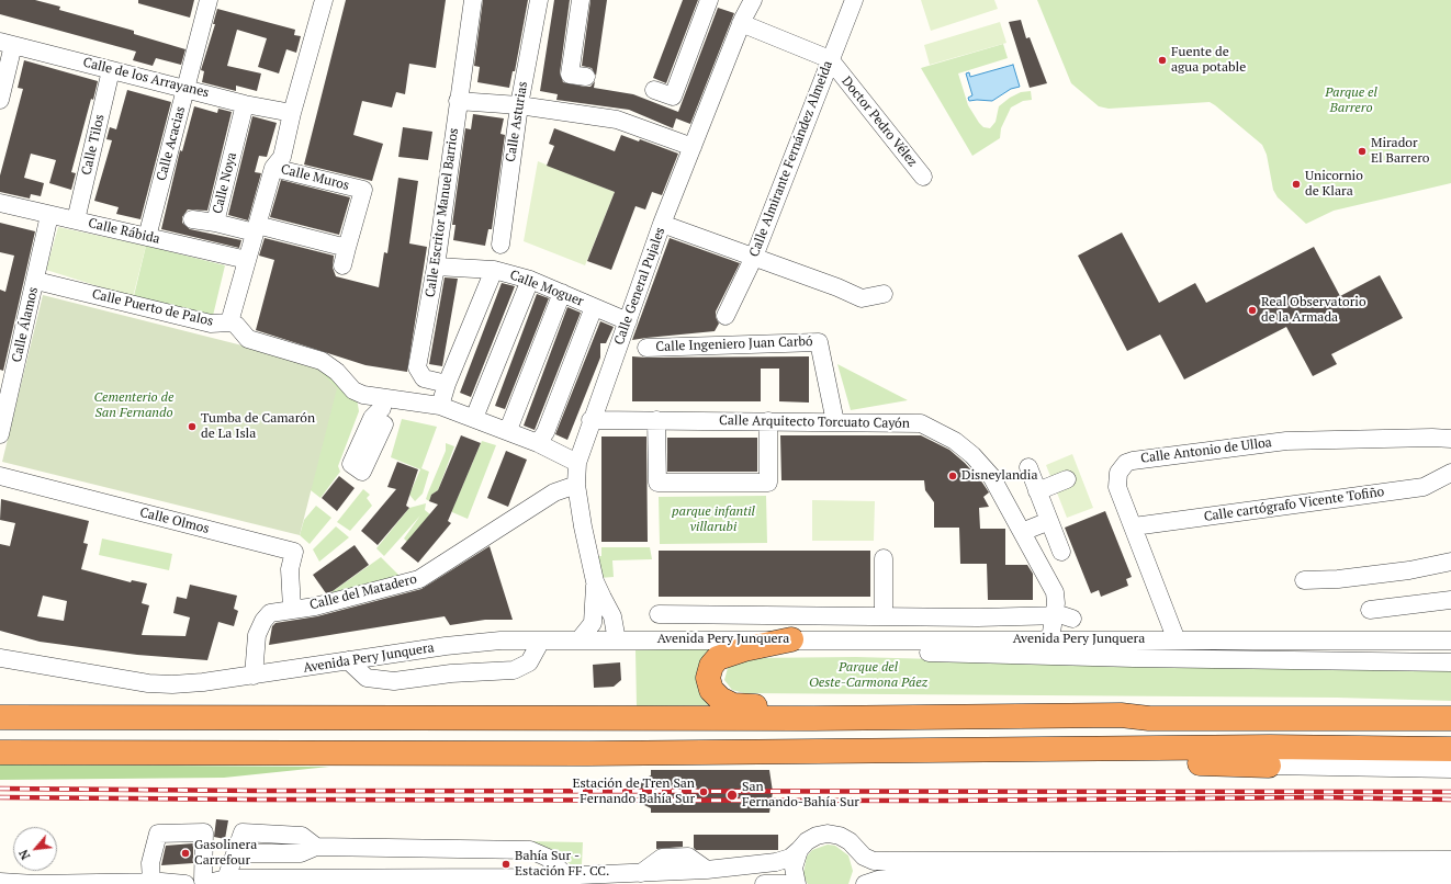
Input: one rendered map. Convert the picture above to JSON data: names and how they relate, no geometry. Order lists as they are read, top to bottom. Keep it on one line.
{"streets":{"street":["Calle de los Arrayanes","Calle Asturias","Doctor Pedro Vélez","Calle Acacias","Calle Tilos","Calle Almirante Fernández Almeida","Calle Muros","Calle Noya","Calle Escritor Manuel Barrios","Calle Rábida","Calle General Pujales","Calle Moguer","Calle Puerto de Palos","Calle Álamos","Calle Ingeniero Juan Carbó","Calle Arquitecto Torcuato Cayón","Calle Antonio de Ulloa","Calle cartógrafo Vicente Tofiño","Calle Olmos","Calle del Matadero","Avenida Pery Junquera"]},"crossings":[["Calle de los Arrayanes","Calle Acacias"],["Calle de los Arrayanes","Calle Tilos"],["Calle de los Arrayanes","Calle Noya"],["Doctor Pedro Vélez","Calle Almirante Fernández Almeida"],["Doctor Pedro Vélez","Calle General Pujales"],["Calle Acacias","Calle Rábida"],["Calle Tilos","Calle Rábida"],["Calle Escritor Manuel Barrios","Calle Moguer"],["Calle Rábida","Calle Álamos"],["Calle General Pujales","Calle Moguer"],["Calle General Pujales","Calle Puerto de Palos"],["Calle General Pujales","Calle Arquitecto Torcuato Cayón"],["Calle General Pujales","Calle del Matadero"],["Calle Puerto de Palos","Calle Álamos"],["Calle Ingeniero Juan Carbó","Calle Arquitecto Torcuato Cayón"],["Calle Arquitecto Torcuato Cayón","Avenida Pery Junquera"],["Calle Antonio de Ulloa","Calle cartógrafo Vicente Tofiño"],["Calle Antonio de Ulloa","Avenida Pery Junquera"],["Calle Olmos","Calle del Matadero"],["Calle del Matadero","Avenida Pery Junquera"]],"parks":["Parque el Barrero","Cementerio de San Fernando","parque infantil villarubi","Parque del Oeste-Carmona Páez"],"places":["Fuente de agua potable","Mirador El Barrero","Unicornio de Klara","Real Observatorio de la Armada","Tumba de Camarón de La Isla","Disneylandia","Estación de Tren San Fernando Bahía Sur","San Fernando-Bahía Sur","Gasolinera Carrefour","Bahía Sur - Estación FF. CC."],"north":"bottom left"}
